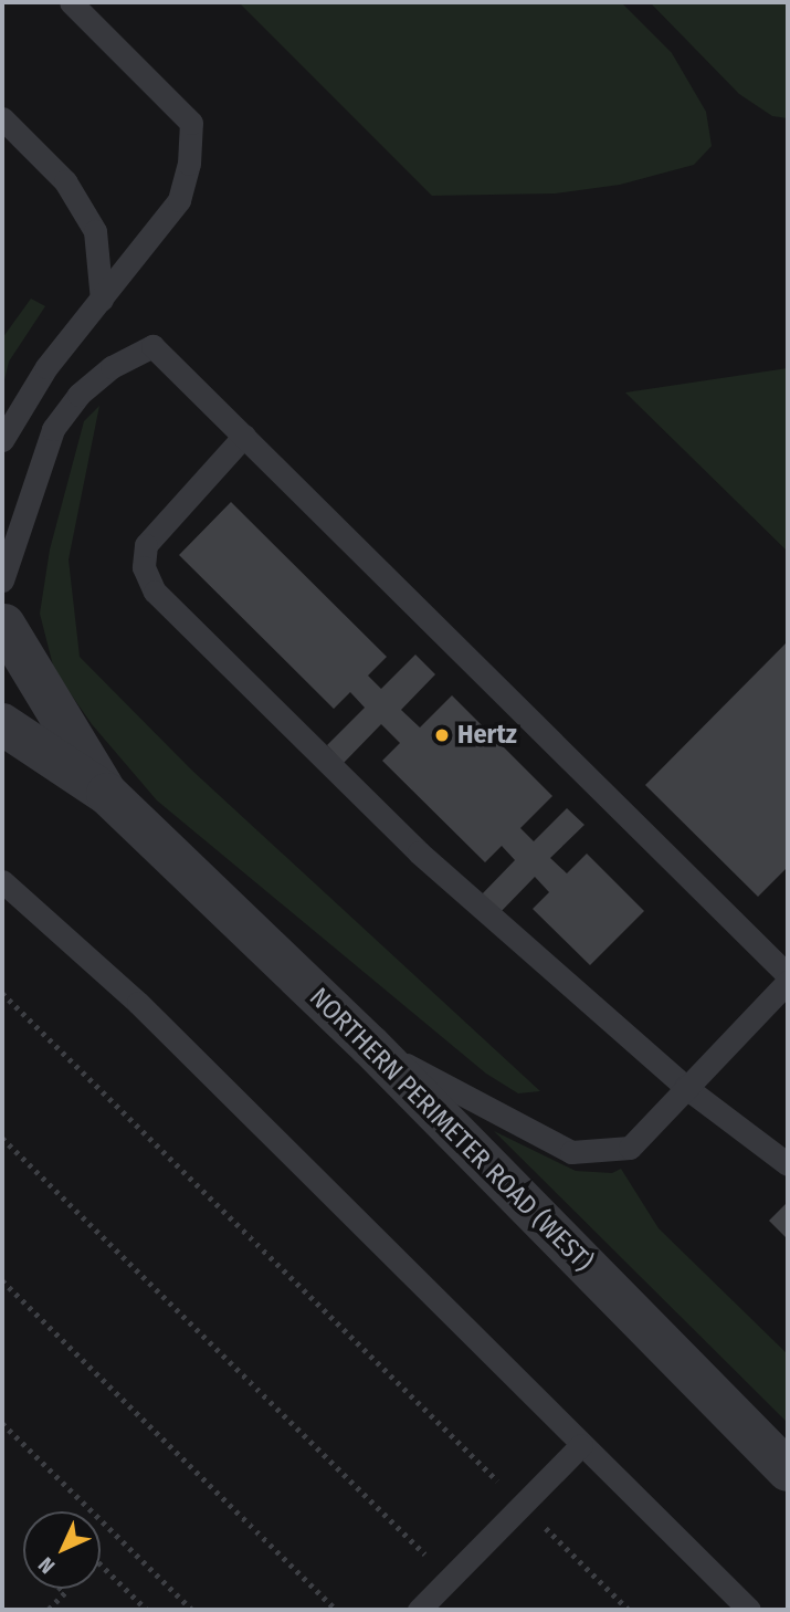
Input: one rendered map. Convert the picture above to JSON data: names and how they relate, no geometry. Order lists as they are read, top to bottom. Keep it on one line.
{"streets":{"street":["NORTHERN PERIMETER ROAD (WEST)"]},"places":["Hertz"],"north":"bottom left"}
